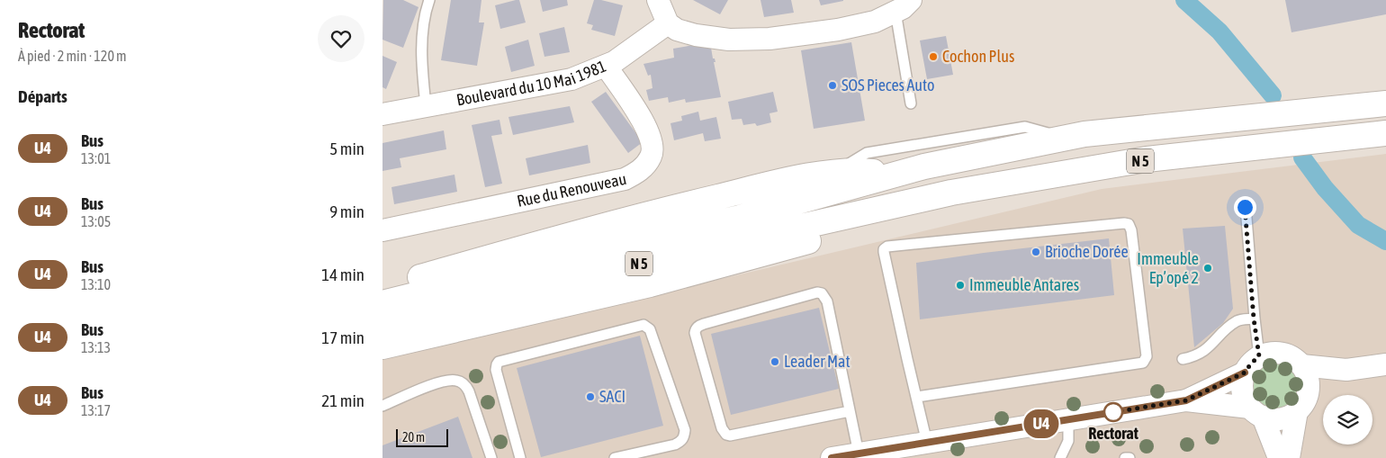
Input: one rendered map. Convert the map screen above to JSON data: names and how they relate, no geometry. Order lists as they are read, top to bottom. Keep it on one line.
{"streets":{"highway":["N 5"],"street":["Boulevard du 10 Mai 1981","Rue du Renouveau"]},"crossings":[["Boulevard du 10 Mai 1981","Rue du Renouveau"]],"places":["Cochon Plus","SOS Pieces Auto","Brioche Dorée","Immeuble Ep’opé 2","Immeuble Antares","Leader Mat","SACI","Rectorat"],"lines":["bus line U4"],"scale_bar":"20 m","page":{"heading":[["Rectorat","À pied · 2 min · 120 m"],"Départs"],"on_map":"U4","list":[{"mark":"U4","name":"Bus","note":"13:01","value":"5 min"},{"mark":"U4","name":"Bus","note":"13:05","value":"9 min"},{"mark":"U4","name":"Bus","note":"13:10","value":"14 min"},{"mark":"U4","name":"Bus","note":"13:13","value":"17 min"},{"mark":"U4","name":"Bus","note":"13:17","value":"21 min"}],"scale":"20 m"}}
